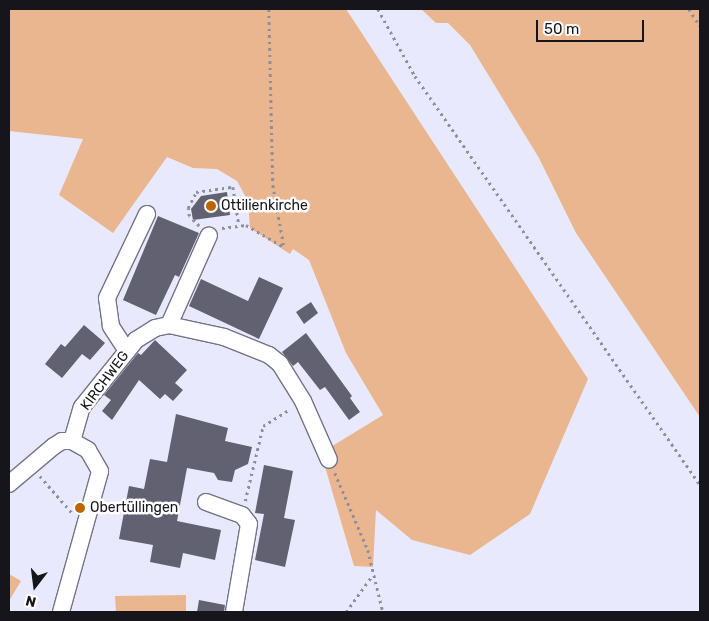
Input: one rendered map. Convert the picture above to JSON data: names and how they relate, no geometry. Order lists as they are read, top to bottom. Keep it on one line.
{"streets":{"street":["KIRCHWEG"]},"places":["Ottilienkirche","Obertüllingen"],"scale_bar":"50 m","north":"bottom"}
